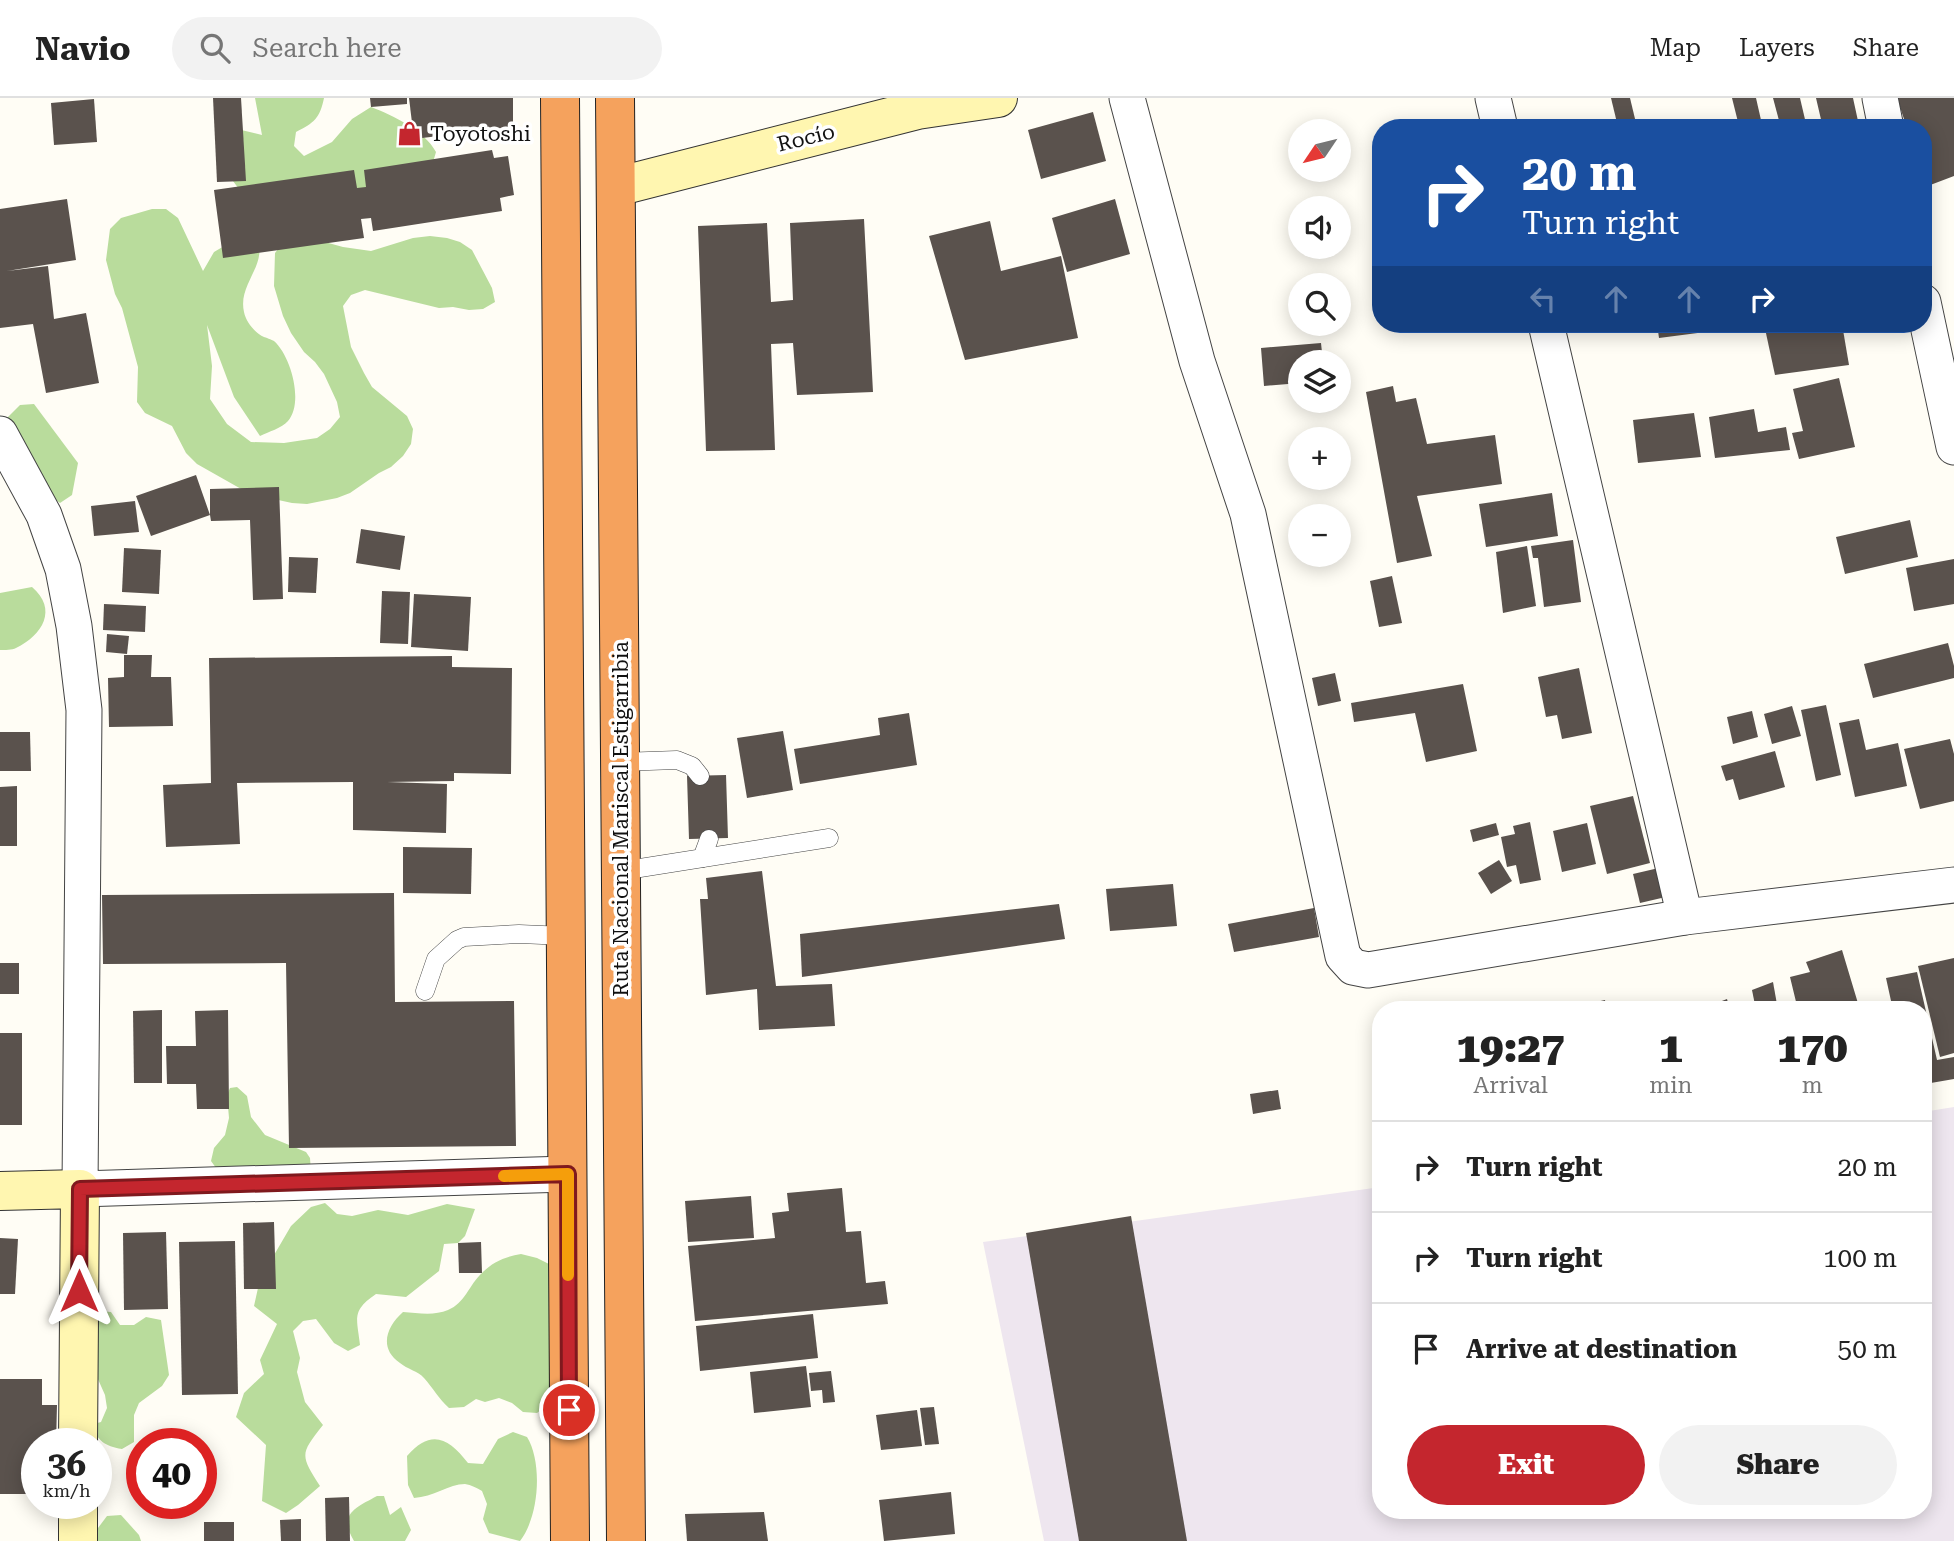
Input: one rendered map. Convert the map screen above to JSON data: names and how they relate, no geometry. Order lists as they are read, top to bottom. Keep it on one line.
{"streets":{"highway":["Ruta Nacional Mariscal Estigarribia"],"main road":["Rocío"]},"crossings":[["Rocío","Ruta Nacional Mariscal Estigarribia"]],"places":{"shop":["Toyotoshi"]},"north":"bottom left","page":{"header":"Navio","search":"Search here","nav":["Map","Layers","Share"],"map_buttons":["+","−"],"turn":["20 m","Turn right"],"eta":["19:27","Arrival","1","min","170","m"],"list":[{"name":"Turn right","value":"20 m"},{"name":"Turn right","value":"100 m"},{"name":"Arrive at destination","value":"50 m"}],"buttons":["Exit","Share"],"speed":"36 km/h","limit":"40"}}
